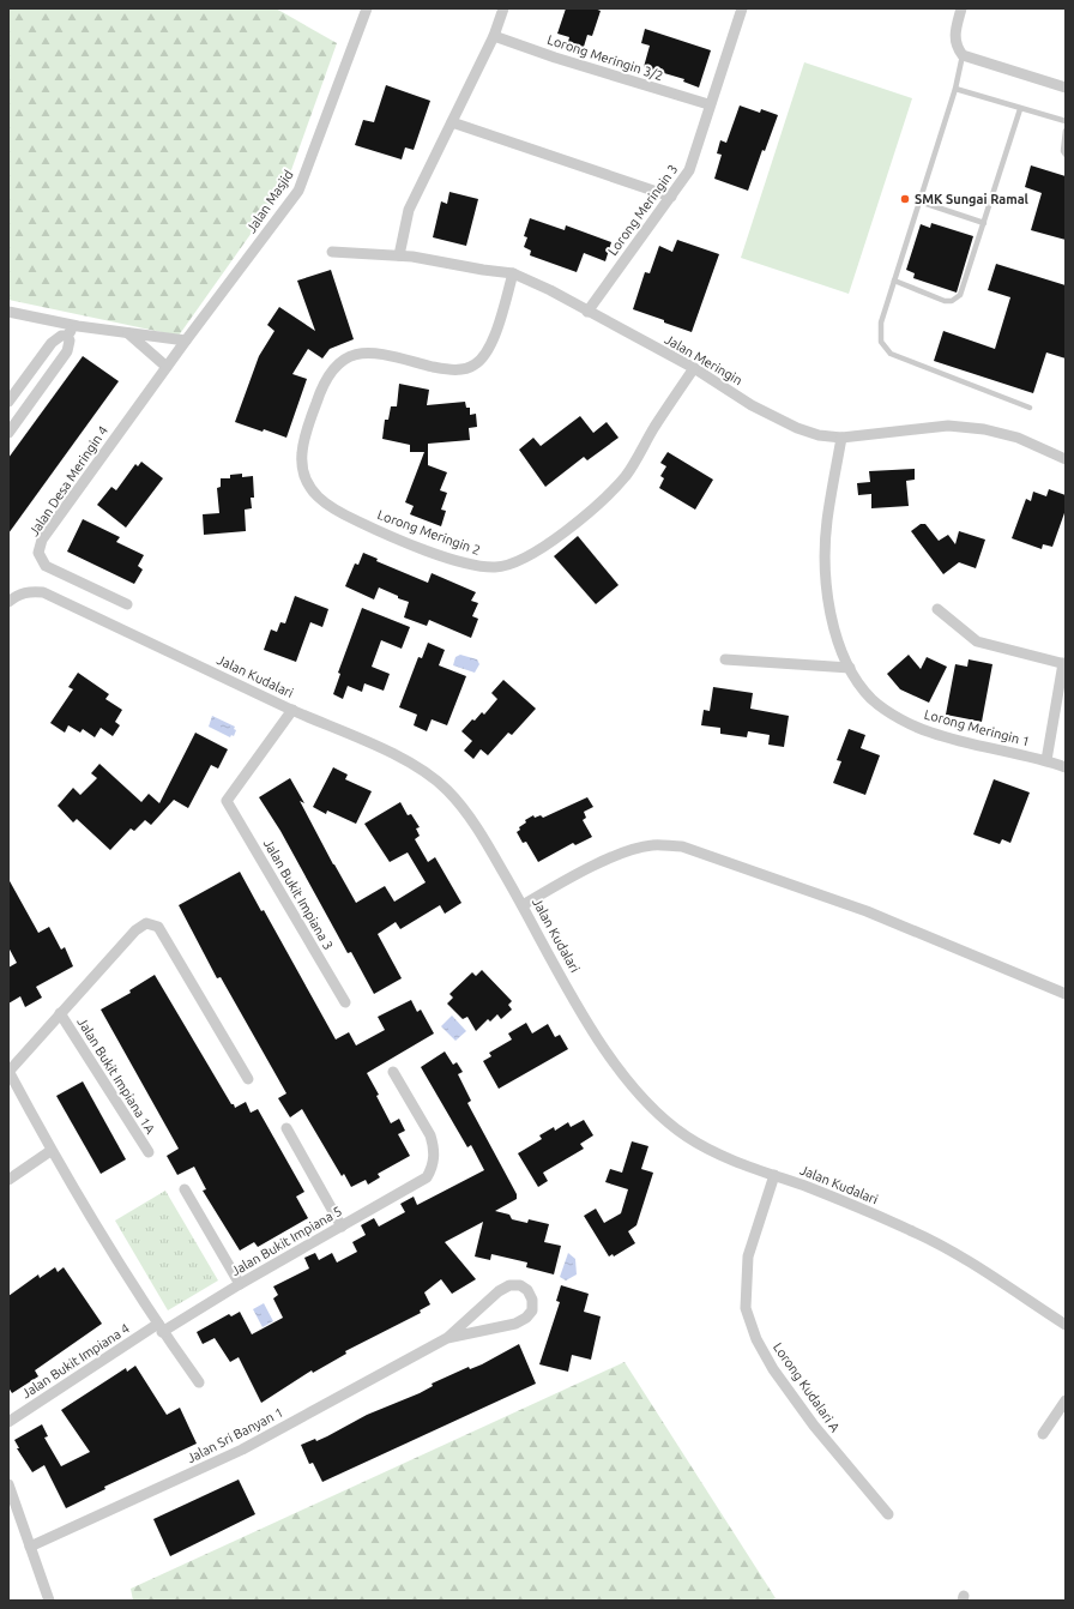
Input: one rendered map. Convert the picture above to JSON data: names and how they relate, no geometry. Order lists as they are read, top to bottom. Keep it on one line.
{"streets":{"street":["Lorong Meringin 3/2","Jalan Masjid","Lorong Meringin 3","Jalan Meringin","Jalan Desa Meringin 4","Lorong Meringin 2","Jalan Kudalari","Lorong Meringin 1","Jalan Bukit Impiana 3","Jalan Bukit Impiana 1A","Jalan Bukit Impiana 5","Jalan Bukit Impiana 4","Lorong Kudalari A","Jalan Sri Banyan 1"]},"crossings":[["Lorong Meringin 3/2","Lorong Meringin 3"],["Jalan Masjid","Jalan Desa Meringin 4"],["Lorong Meringin 3","Jalan Meringin"],["Jalan Meringin","Lorong Meringin 2"],["Jalan Meringin","Lorong Meringin 1"],["Jalan Kudalari","Jalan Bukit Impiana 3"],["Jalan Kudalari","Lorong Kudalari A"],["Jalan Bukit Impiana 5","Jalan Bukit Impiana 4"]],"places":["SMK Sungai Ramal"]}
